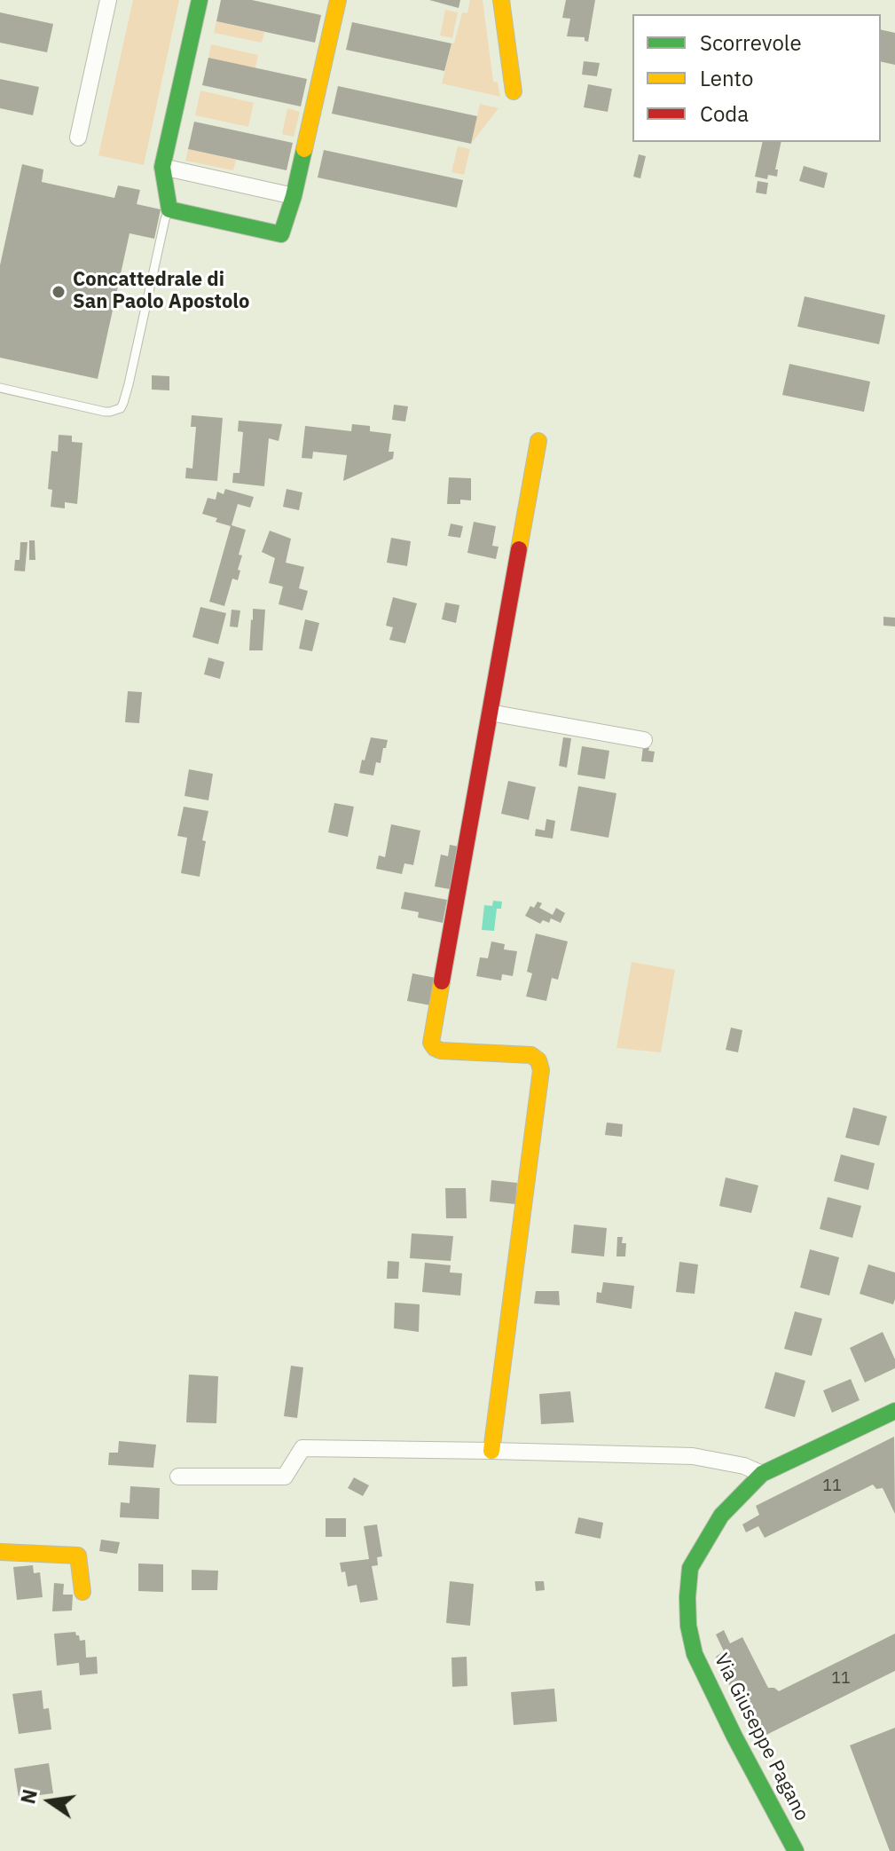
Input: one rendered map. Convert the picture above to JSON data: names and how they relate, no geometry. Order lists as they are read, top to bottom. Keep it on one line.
{"streets":{"street":["Via Giuseppe Pagano"]},"places":["Concattedrale di San Paolo Apostolo"],"house_numbers":["11","11"],"legend":["Scorrevole","Lento","Coda"],"north":"left"}
